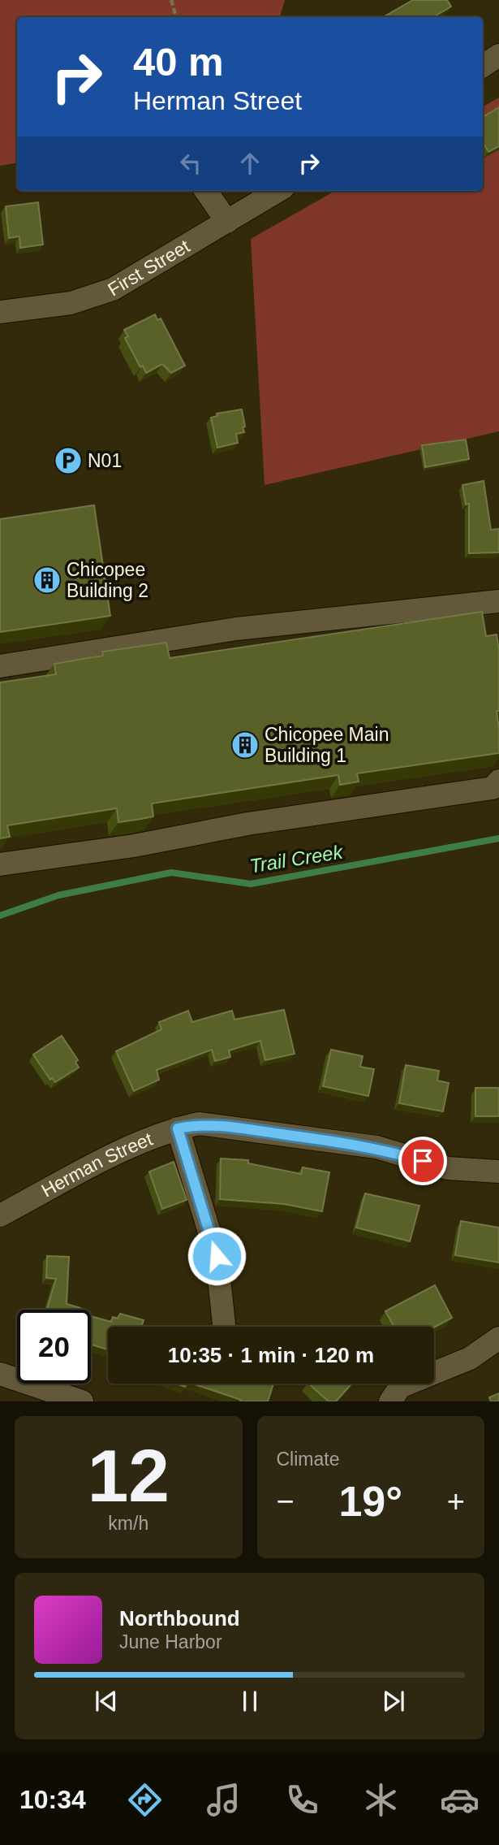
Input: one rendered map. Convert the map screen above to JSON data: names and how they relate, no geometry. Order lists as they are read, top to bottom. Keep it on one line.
{"streets":{"street":["First Street","Herman Street"]},"water":["Trail Creek"],"places":{"parking":["N01"],"building":["Chicopee Building 2","Chicopee Main Building 1"]},"page":{"turn":["40 m","Herman Street"],"limit":"20","trip":"10:35 · 1 min · 120 m","tile":[["12","km/h"],"Climate"],"heat":["−","19°","+"],"song":["Northbound","June Harbor"],"tabs":"10:34"}}
